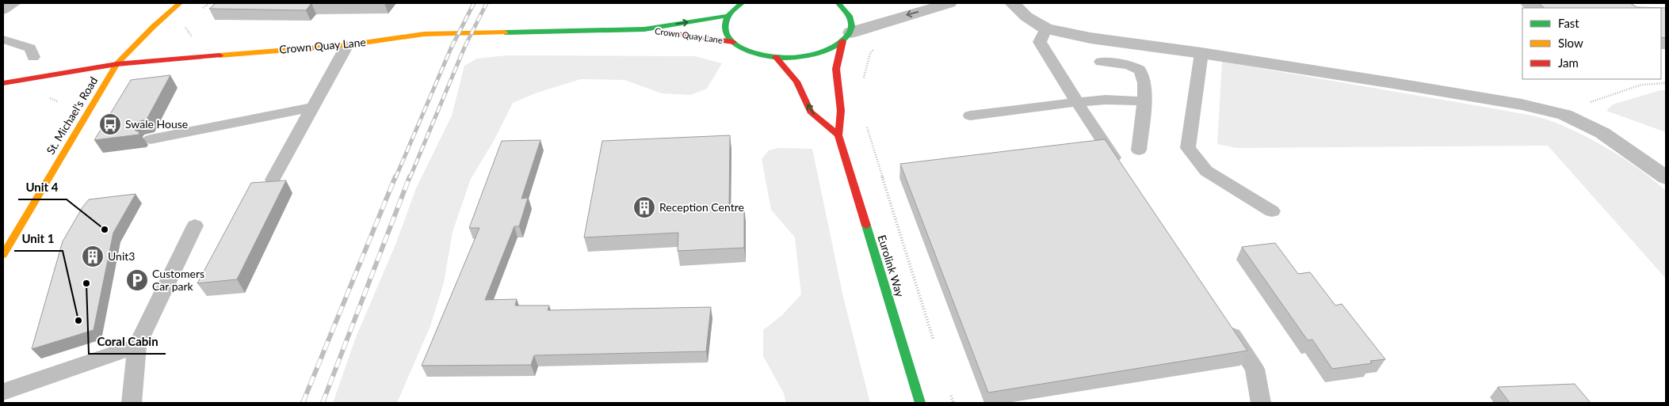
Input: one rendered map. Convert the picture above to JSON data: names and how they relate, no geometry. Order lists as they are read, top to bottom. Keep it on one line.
{"streets":{"main road":["Crown Quay Lane","St. Michael's Road","Eurolink Way"]},"crossings":[["Crown Quay Lane","St. Michael's Road"],["Crown Quay Lane","Eurolink Way"]],"places":{"bus stop":["Swale House"],"building":["Reception Centre","Unit3"],"other":["Unit 4","Coral Cabin","Unit 1"],"parking":["Customers Car park"]},"legend":["Fast","Slow","Jam"]}
